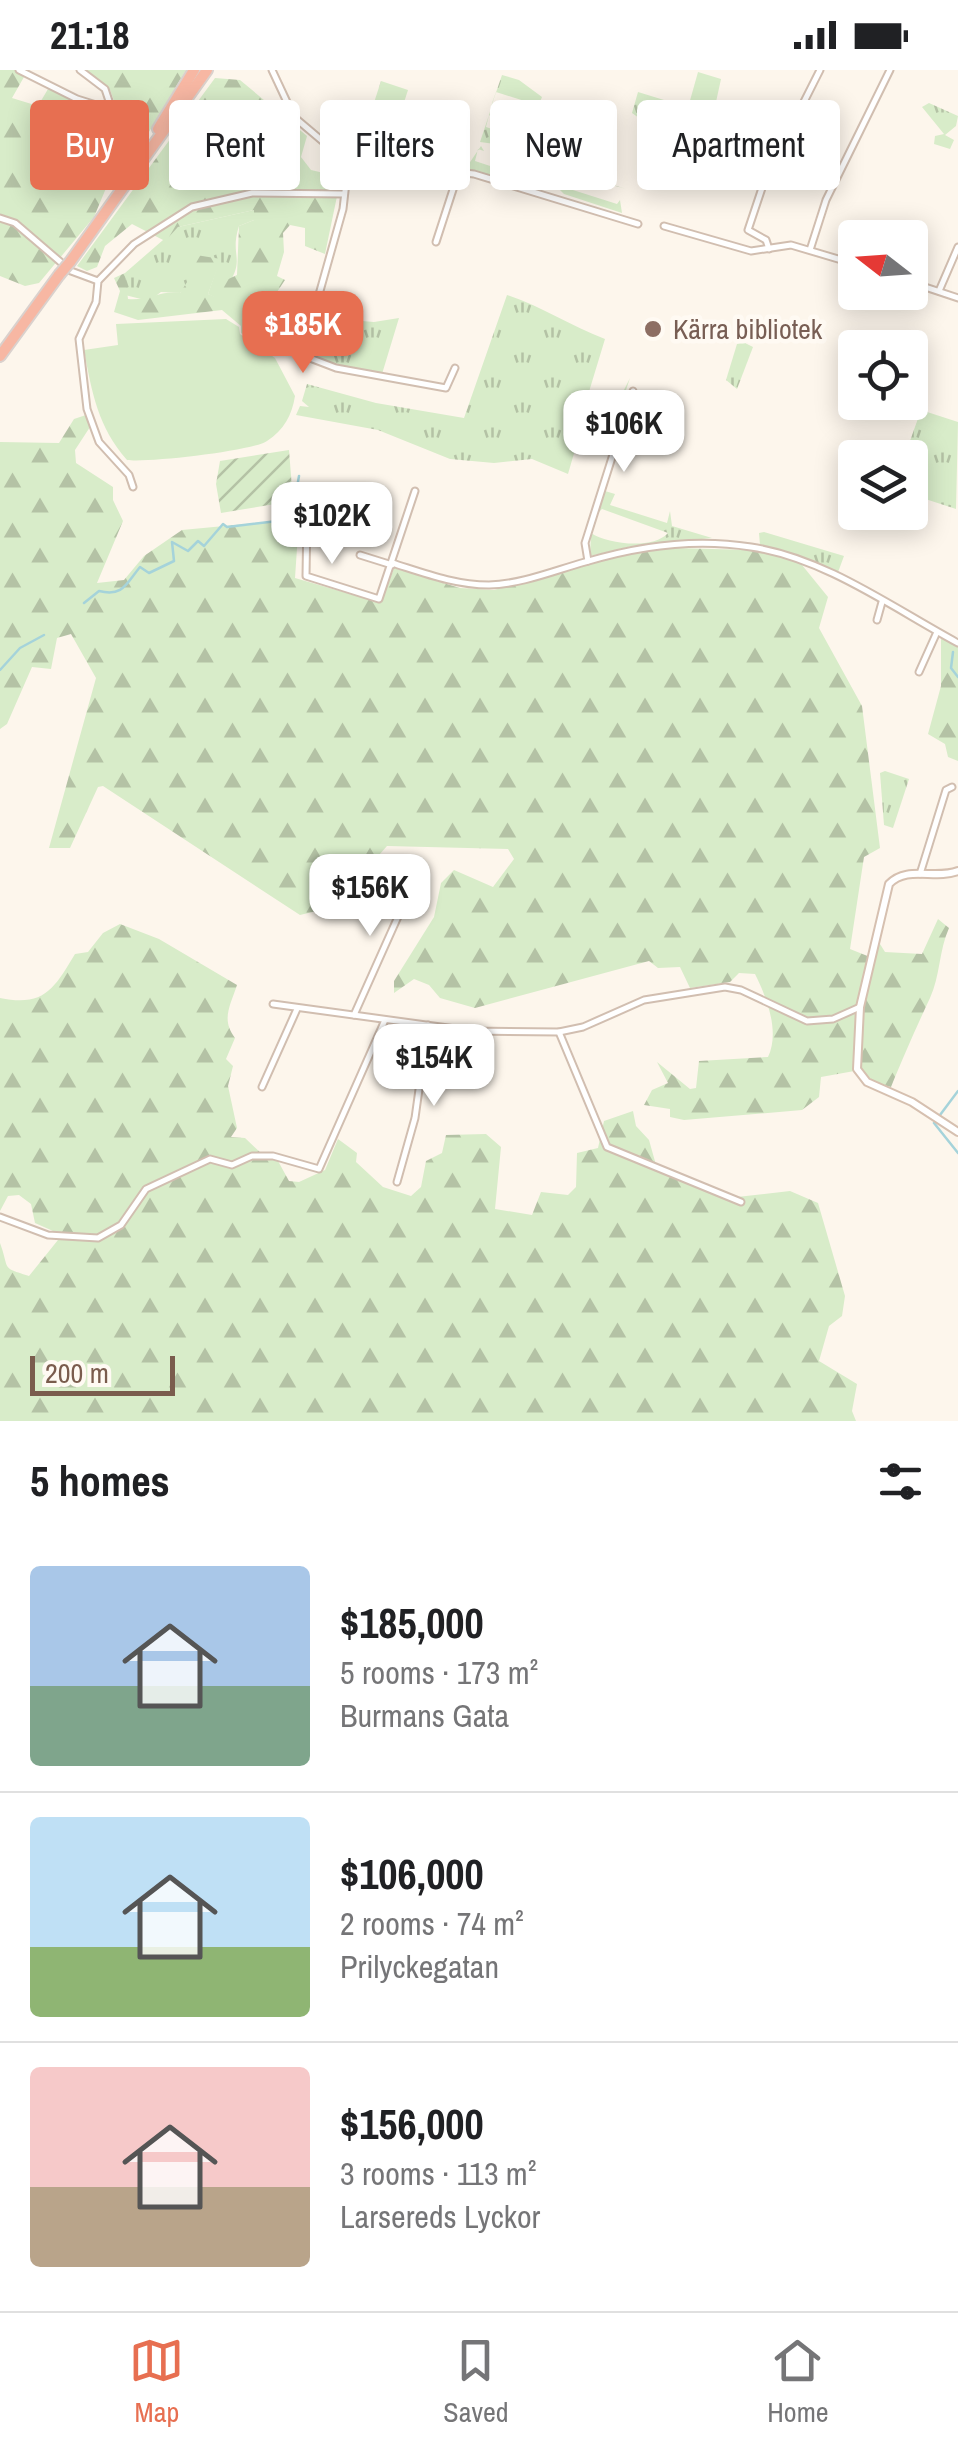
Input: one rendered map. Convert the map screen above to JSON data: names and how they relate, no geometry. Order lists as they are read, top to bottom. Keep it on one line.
{"places":["Kärra bibliotek"],"scale_bar":"200 m","north":"left","page":{"status":"21:18","chip":["Buy","Rent","Filters","New","Apartment"],"price":["$185K","$106K","$102K","$156K","$154K"],"scale":"200 m","heading":"5 homes","list":[{"name":"$185,000","note":"5 rooms · 173 m² · Burmans Gata"},{"name":"$106,000","note":"2 rooms · 74 m² · Prilyckegatan"},{"name":"$156,000","note":"3 rooms · 113 m² · Larsereds Lyckor"}],"tabs":["Map","Saved","Home"]}}
